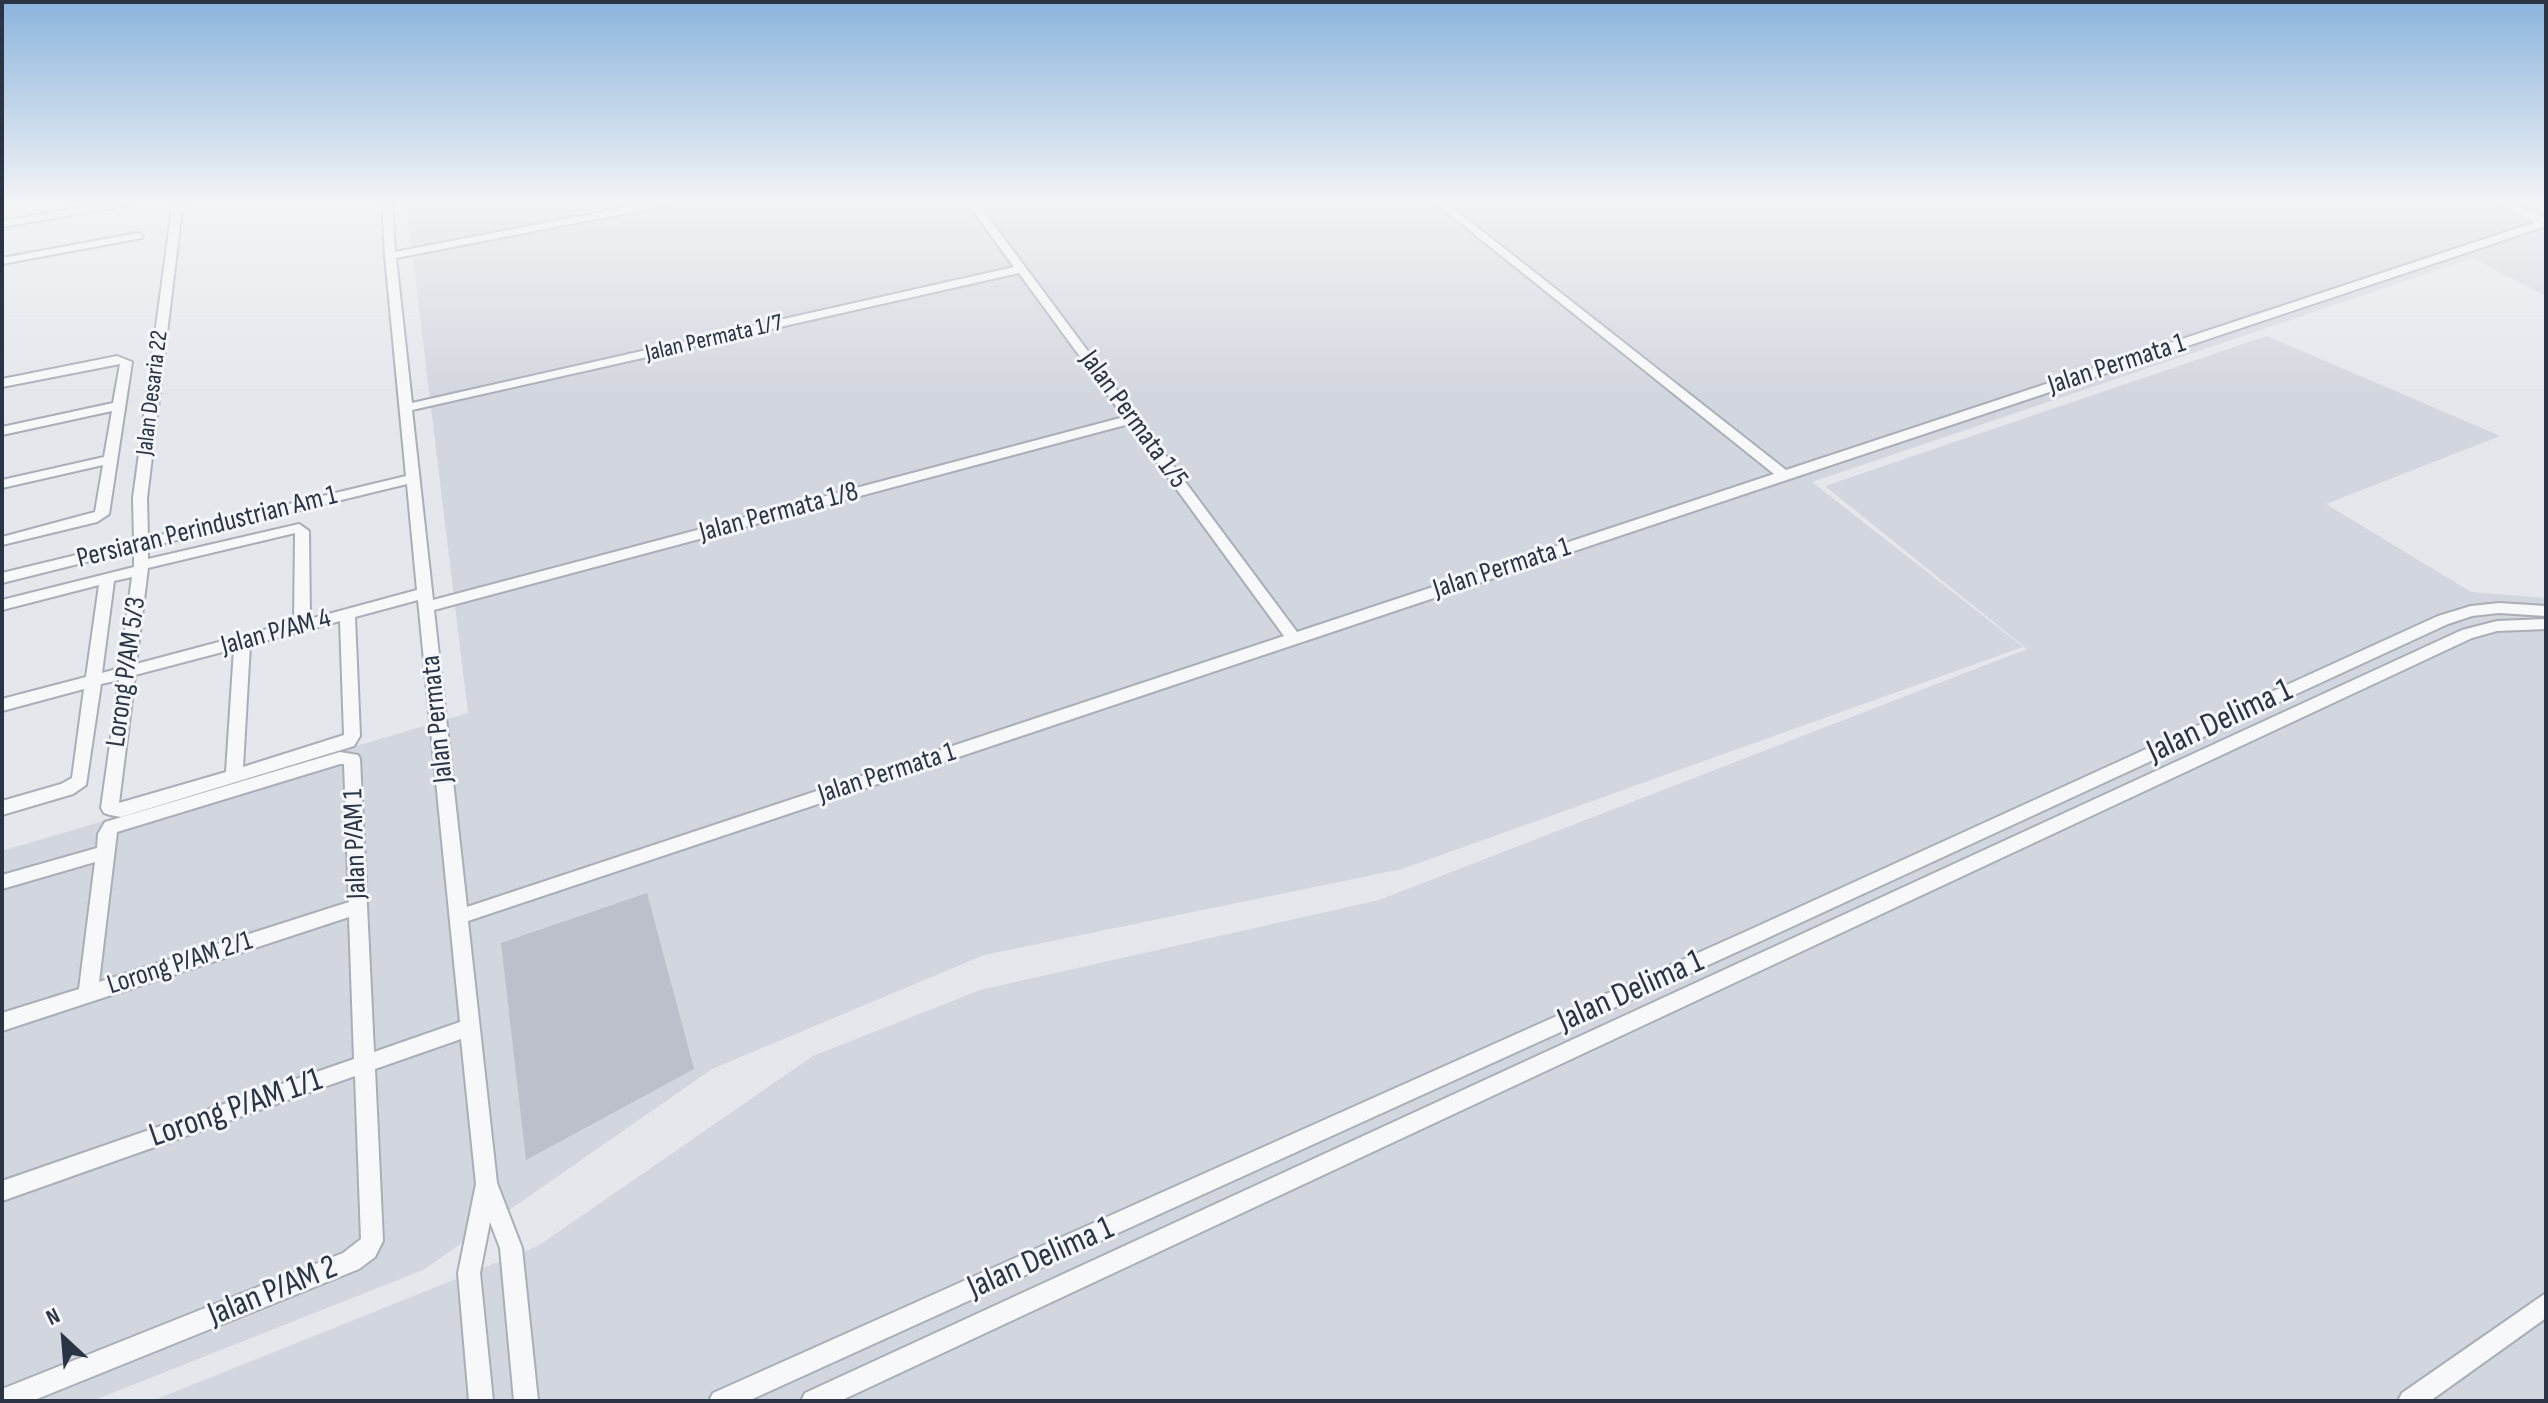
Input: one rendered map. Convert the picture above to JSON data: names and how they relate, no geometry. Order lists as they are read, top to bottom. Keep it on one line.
{"streets":{"street":["Jalan Permata 1/7","Jalan Permata 1","Jalan Desaria 22","Jalan Permata 1/5","Jalan Permata 1/8","Persiaran Perindustrian Am 1","Jalan P/AM 4","Lorong P/AM 5/3","Jalan Permata","Jalan Delima 1","Jalan P/AM 1","Lorong P/AM 2/1","Lorong P/AM 1/1","Jalan P/AM 2"]},"crossings":[["Jalan Permata 1/7","Jalan Permata 1/5"],["Jalan Permata 1/7","Jalan Permata"],["Jalan Permata 1","Jalan Permata 1/5"],["Jalan Permata 1","Jalan Permata"],["Jalan Desaria 22","Persiaran Perindustrian Am 1"],["Jalan Desaria 22","Lorong P/AM 5/3"],["Jalan Permata 1/5","Jalan Permata 1/8"],["Jalan Permata 1/8","Jalan P/AM 4"],["Jalan Permata 1/8","Jalan Permata"],["Persiaran Perindustrian Am 1","Lorong P/AM 5/3"],["Persiaran Perindustrian Am 1","Jalan Permata"],["Jalan P/AM 4","Lorong P/AM 5/3"],["Jalan P/AM 4","Jalan Permata"],["Jalan Permata","Lorong P/AM 1/1"],["Jalan P/AM 1","Lorong P/AM 2/1"],["Jalan P/AM 1","Lorong P/AM 1/1"],["Jalan P/AM 1","Jalan P/AM 2"],["Lorong P/AM 1/1","Jalan P/AM 2"]],"north":"top left"}
